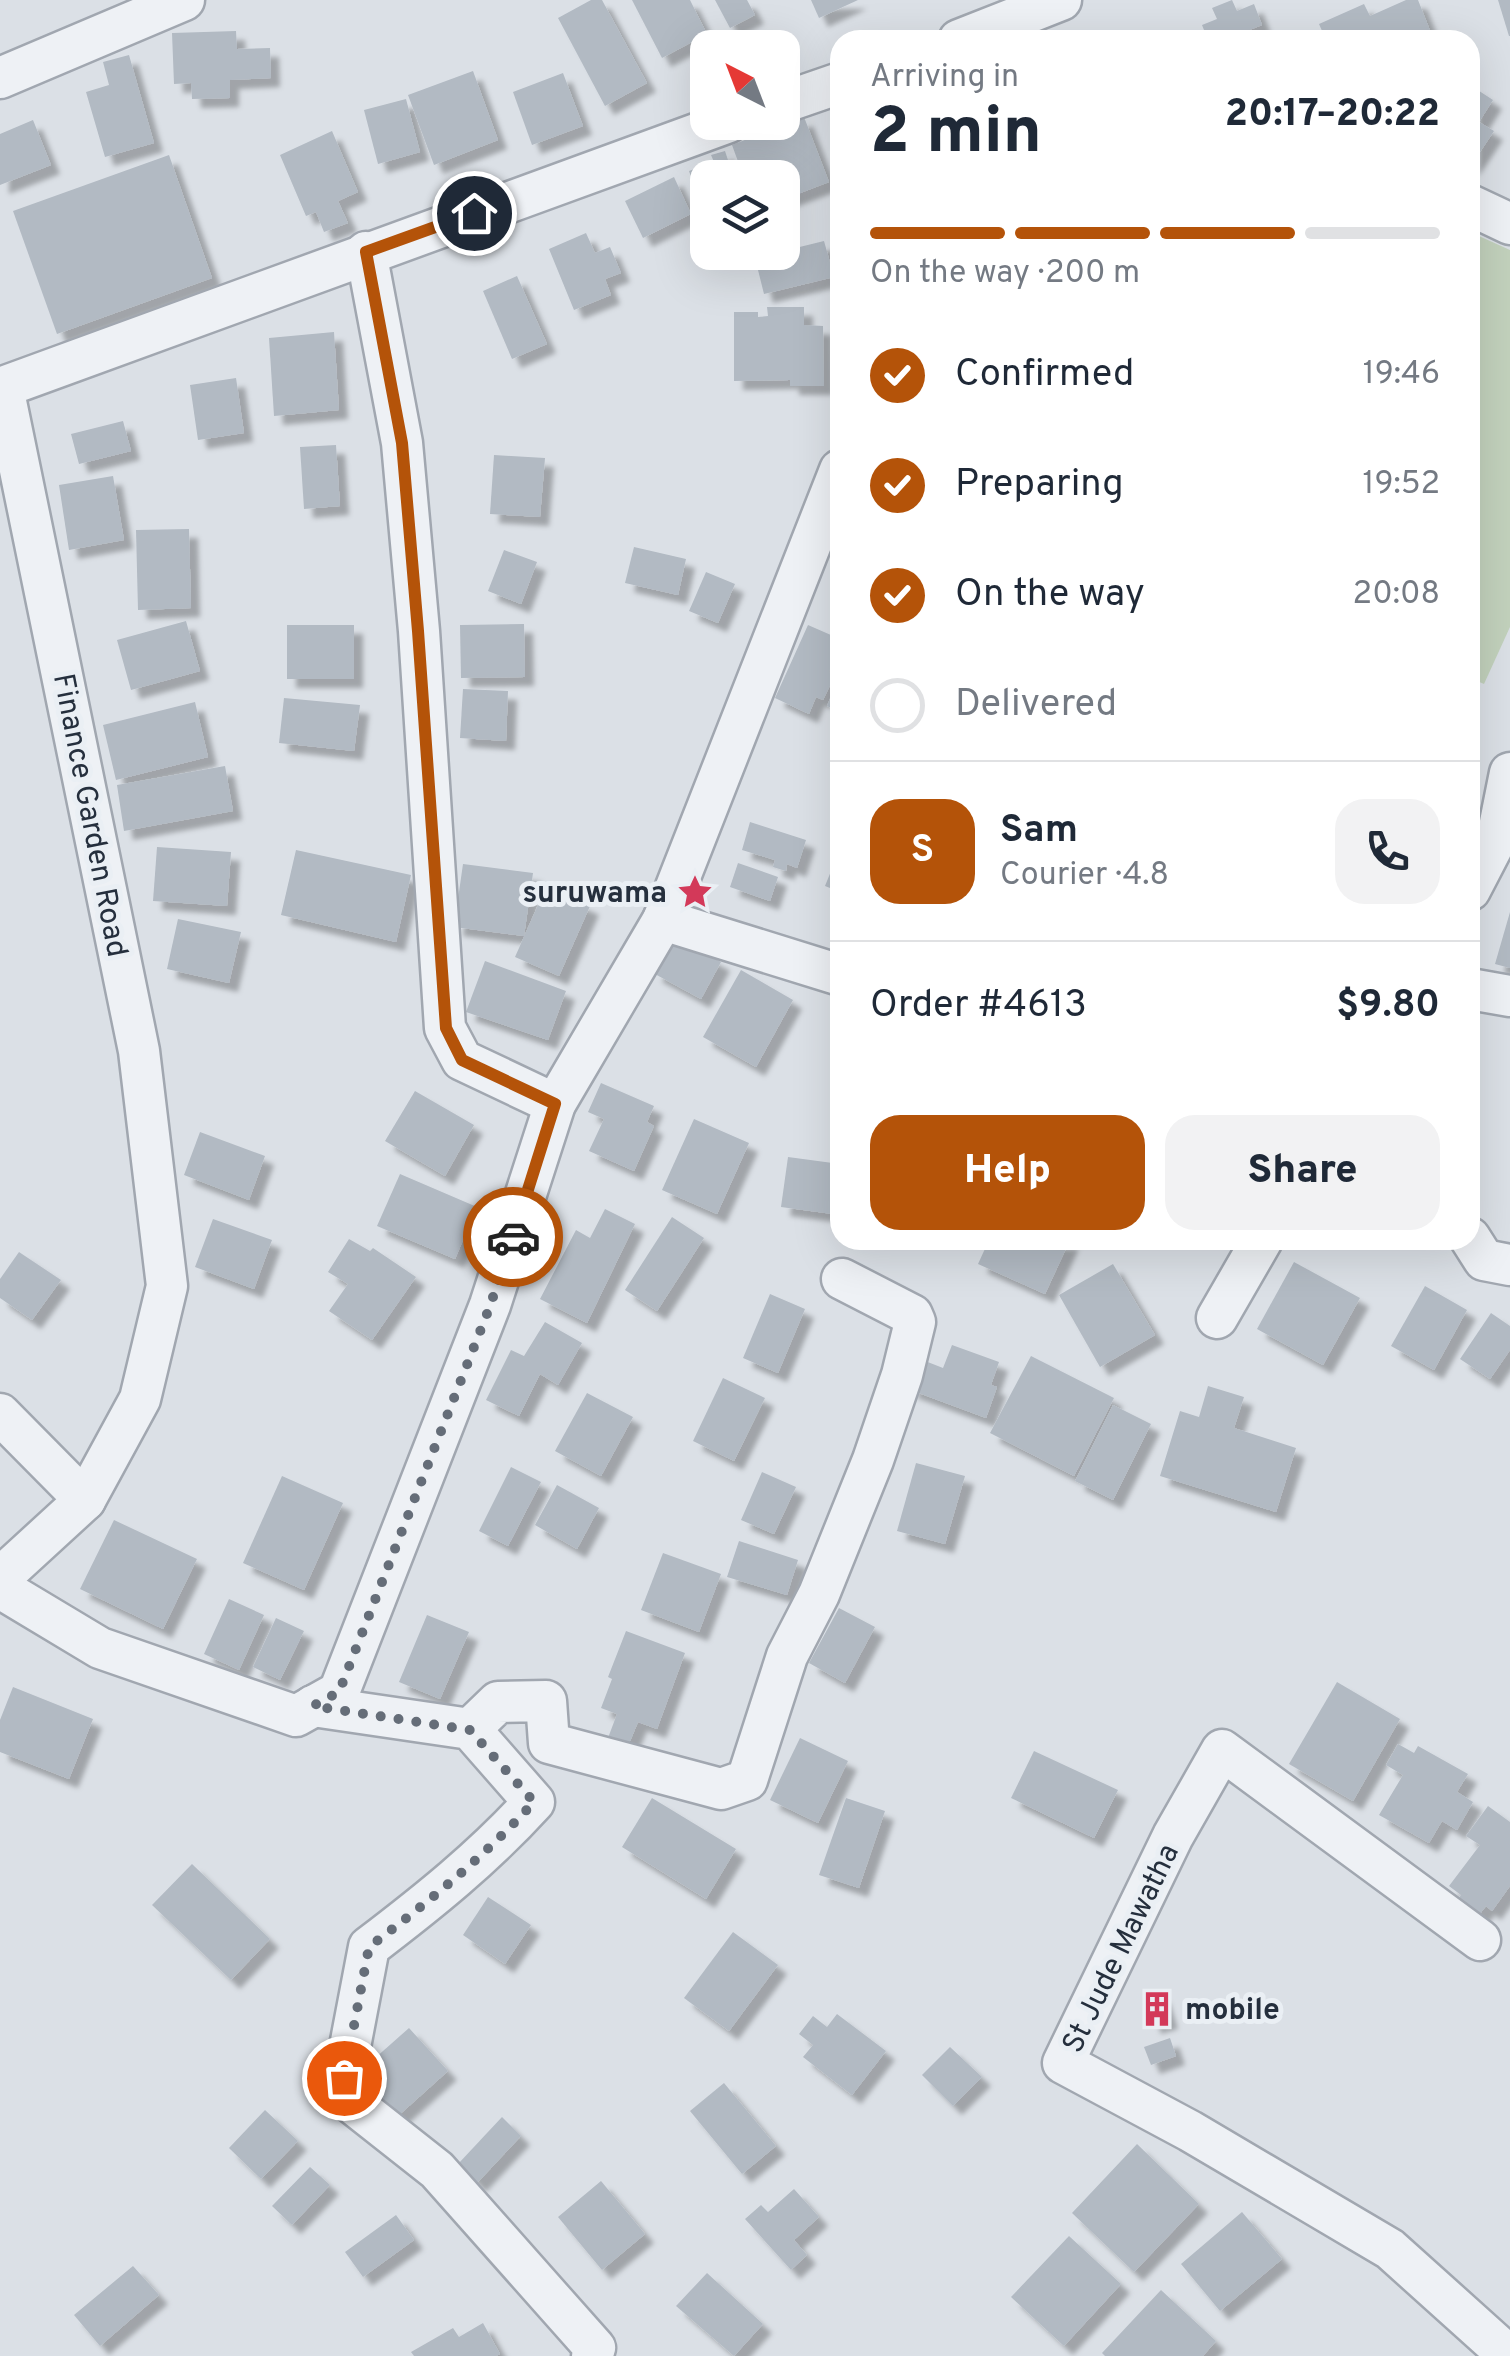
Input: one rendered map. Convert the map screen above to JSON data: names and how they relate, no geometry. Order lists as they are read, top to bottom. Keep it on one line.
{"streets":{"street":["Finance Garden Road","St Jude Mawatha"]},"places":{"place":["suruwama"],"building":["mobile"]},"north":"top left","page":{"heading":["2 min","Arriving in","20:17–20:22"],"panel":["Sam","Courier · 4.8","Order #4613","$9.80"],"bar":"On the way · 200 m","list":[["Confirmed","19:46"],["Preparing","19:52"],["On the way","20:08"],"Delivered"],"round":"S","buttons":["Help","Share"]}}
